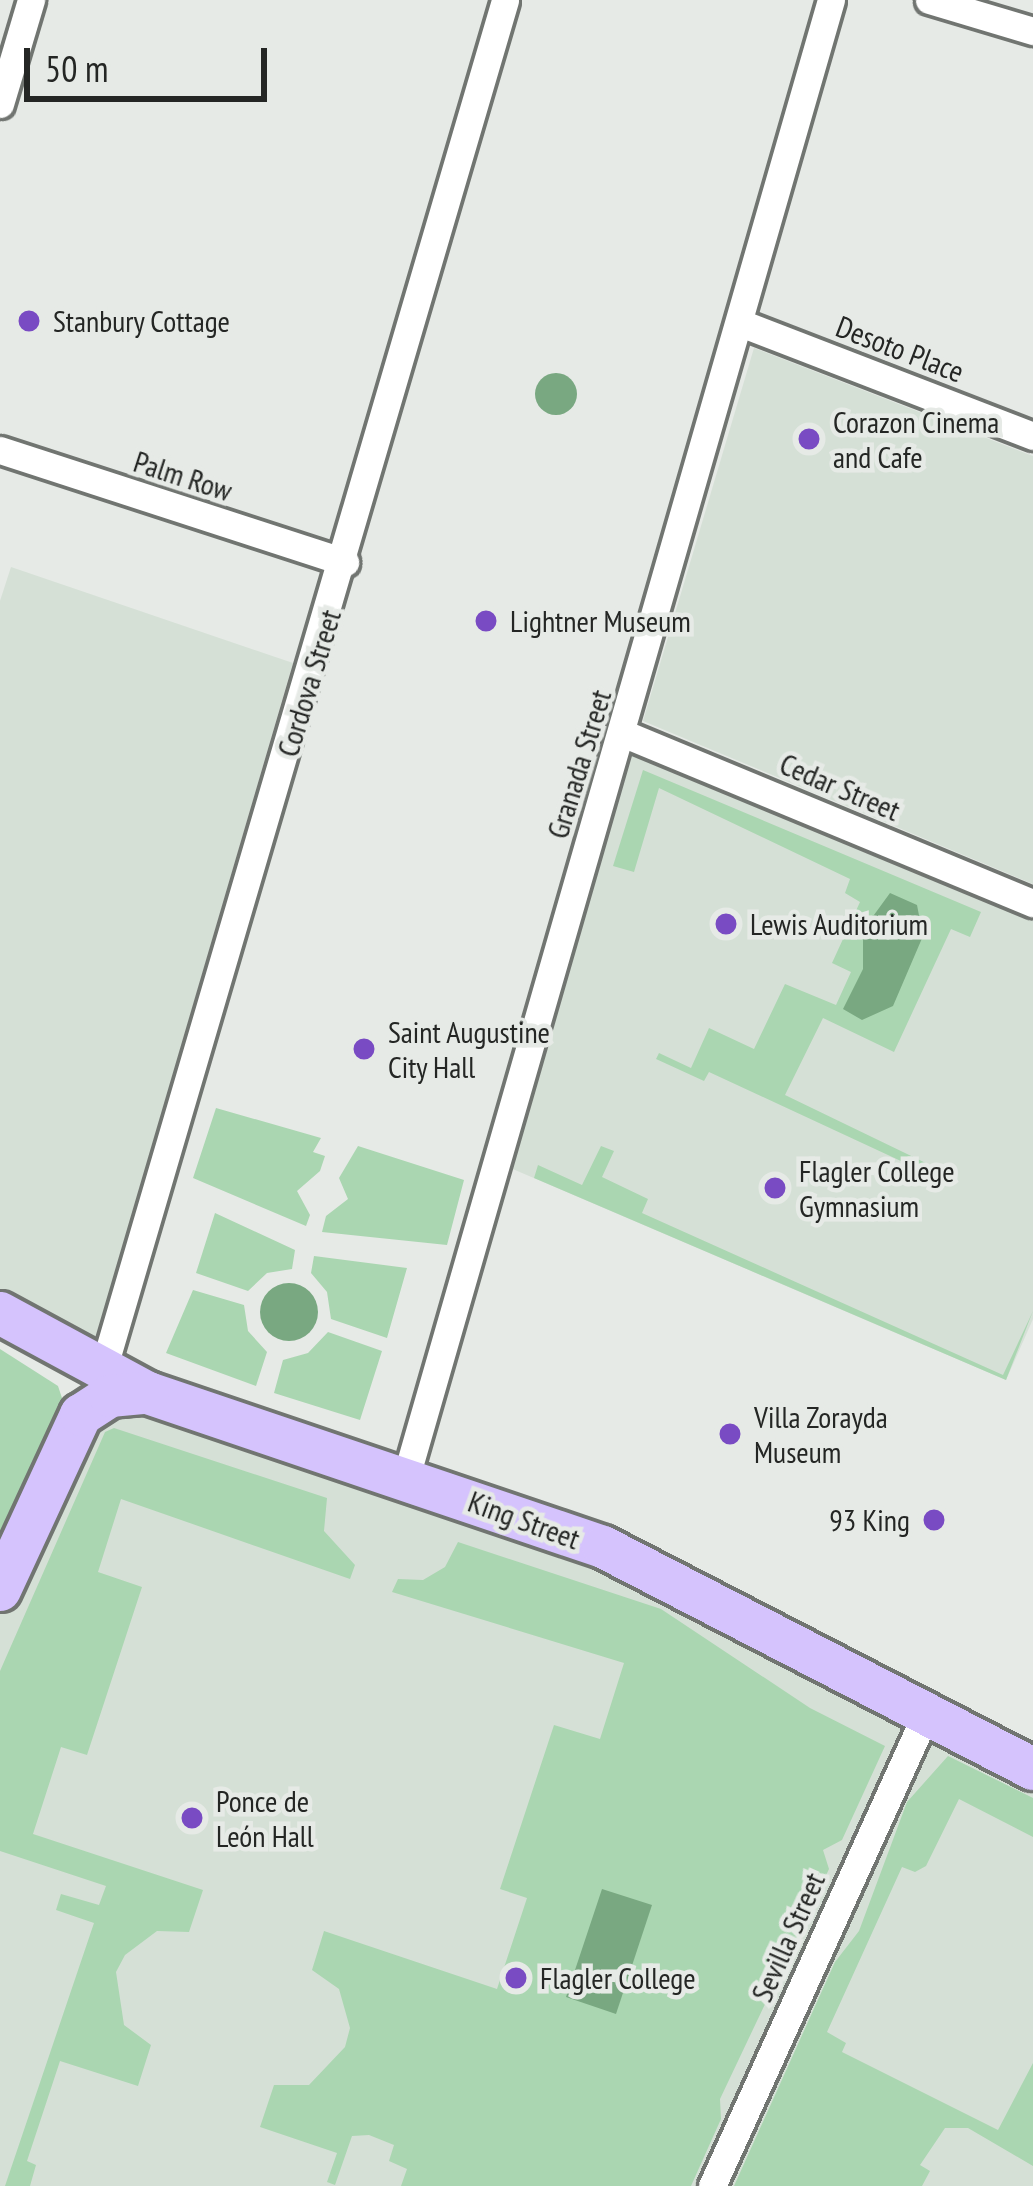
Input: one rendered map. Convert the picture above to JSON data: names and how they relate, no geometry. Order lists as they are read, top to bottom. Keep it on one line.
{"streets":{"main road":["King Street"],"street":["Desoto Place","Palm Row","Cordova Street","Granada Street","Cedar Street","Sevilla Street"]},"crossings":[["Desoto Place","Granada Street"],["Palm Row","Cordova Street"],["Cordova Street","King Street"],["Granada Street","Cedar Street"],["Granada Street","King Street"],["King Street","Sevilla Street"]],"places":["Stanbury Cottage","Corazon Cinema and Cafe","Lightner Museum","Lewis Auditorium","Saint Augustine City Hall","Flagler College Gymnasium","Villa Zorayda Museum","93 King","Ponce de León Hall","Flagler College"],"scale_bar":"50 m"}
